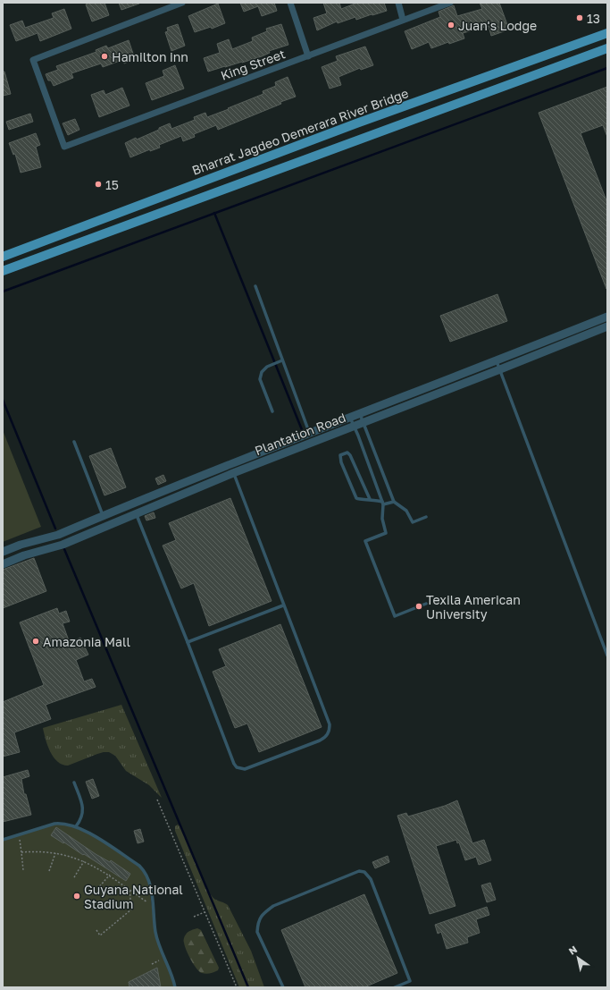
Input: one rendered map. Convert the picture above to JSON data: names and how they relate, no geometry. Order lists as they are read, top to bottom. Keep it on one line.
{"streets":{"main road":["Bharrat Jagdeo Demerara River Bridge"],"street":["King Street","Plantation Road"]},"places":["13","Juan's Lodge","Hamilton inn","15","Texila American University","Amazonia Mall","Guyana National Stadium"],"north":"top left"}
